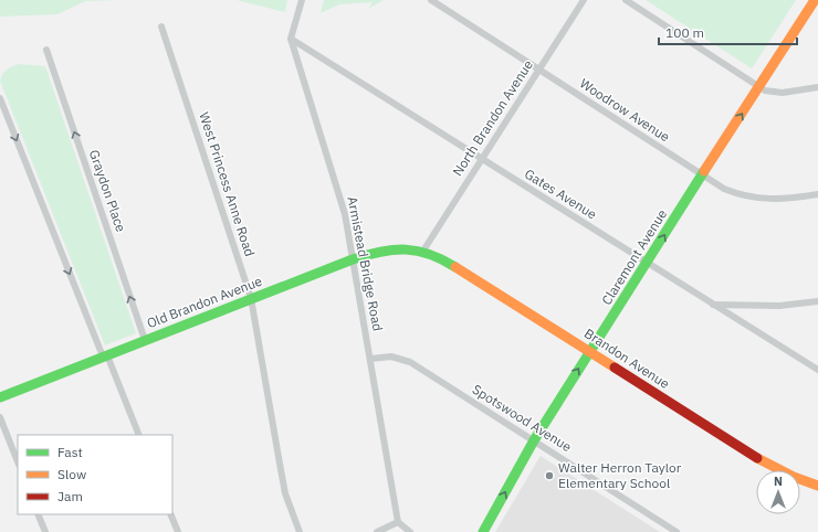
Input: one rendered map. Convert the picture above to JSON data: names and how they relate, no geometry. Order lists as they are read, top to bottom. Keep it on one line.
{"streets":{"street":["Woodrow Avenue","North Brandon Avenue","West Princess Anne Road","Graydon Place","Gates Avenue","Claremont Avenue","Armistead Bridge Road","Old Brandon Avenue","Brandon Avenue","Spotswood Avenue"]},"crossings":[["Woodrow Avenue","North Brandon Avenue"],["Woodrow Avenue","Claremont Avenue"],["North Brandon Avenue","Gates Avenue"],["North Brandon Avenue","Old Brandon Avenue"],["North Brandon Avenue","Brandon Avenue"],["West Princess Anne Road","Old Brandon Avenue"],["Graydon Place","Old Brandon Avenue"],["Gates Avenue","Claremont Avenue"],["Gates Avenue","Armistead Bridge Road"],["Claremont Avenue","Brandon Avenue"],["Claremont Avenue","Spotswood Avenue"],["Armistead Bridge Road","Old Brandon Avenue"],["Armistead Bridge Road","Spotswood Avenue"],["Old Brandon Avenue","Brandon Avenue"]],"one_way":["Claremont Avenue"],"places":["Walter Herron Taylor Elementary School"],"legend":["Fast","Slow","Jam"],"scale_bar":"100 m","north":"top"}
